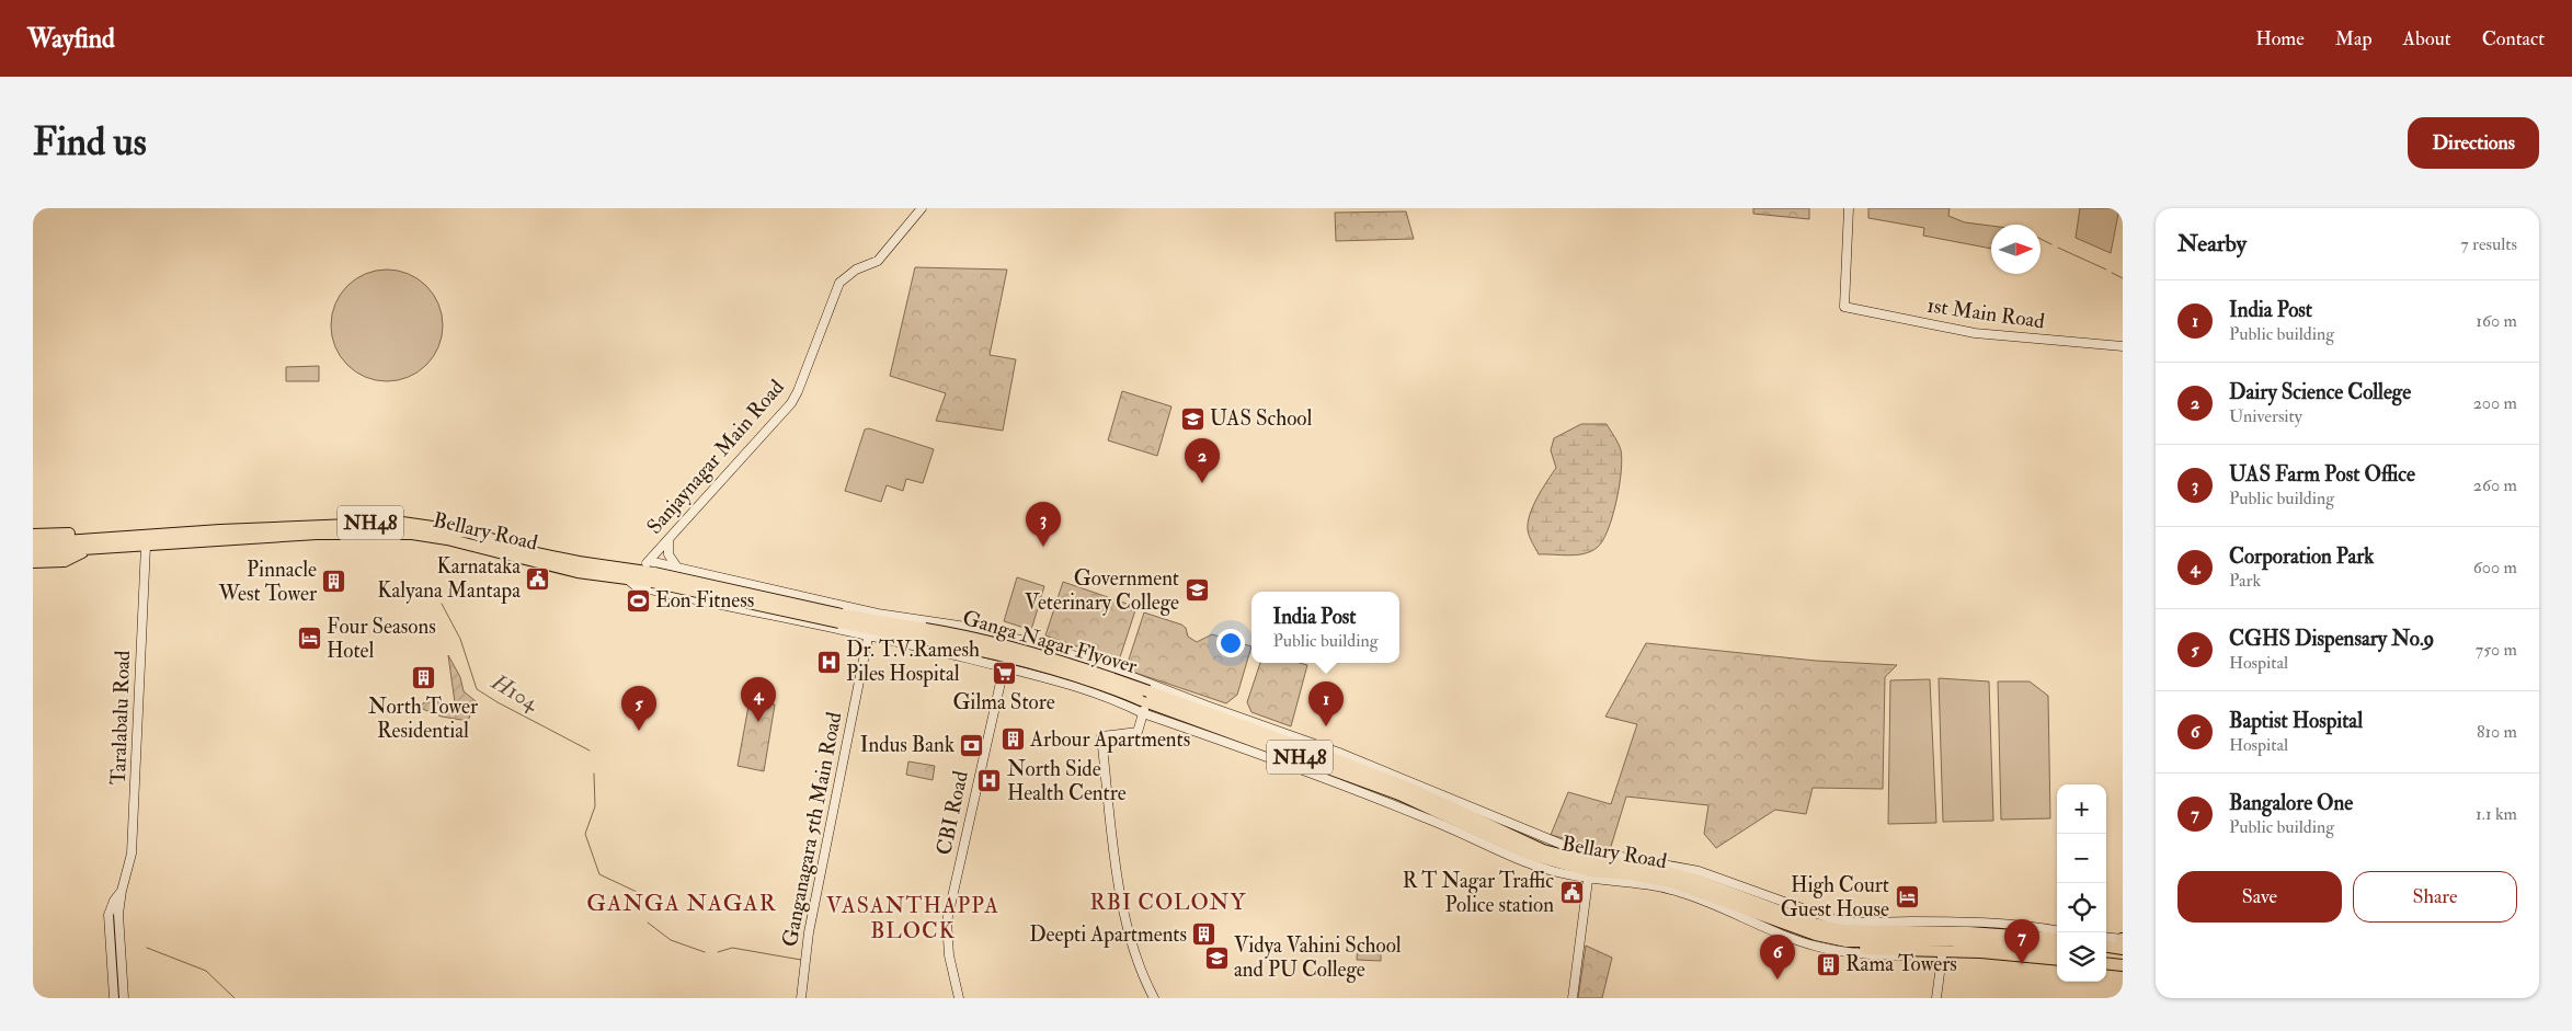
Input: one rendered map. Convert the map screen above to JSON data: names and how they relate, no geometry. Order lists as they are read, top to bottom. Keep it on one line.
{"streets":{"highway":["NH48","Bellary Road","Ganga Nagar Flyover"],"street":["1st Main Road","Sanjaynagar Main Road","Taralabalu Road","CBI Road","Ganganagara 5th Main Road"]},"crossings":[["Sanjaynagar Main Road","Bellary Road"],["NH48","Bellary Road"],["Bellary Road","Ganga Nagar Flyover"],["Bellary Road","Taralabalu Road"],["Bellary Road","Ganganagara 5th Main Road"],["Ganga Nagar Flyover","Ganganagara 5th Main Road"]],"districts":["RBI COLONY","GANGA NAGAR","VASANTHAPPA BLOCK"],"water":["H104"],"places":{"school or university":["UAS School","Government Veterinary College","Vidya Vahini School and PU College"],"public building":["Karnataka Kalyana Mantapa","R T Nagar Traffic Police station"],"building":["Pinnacle West Tower","North Tower Residential","Arbour Apartments","Deepti Apartments","Rama Towers"],"sports":["Eon Fitness"],"hotel":["Four Seasons Hotel","High Court Guest House"],"hospital":["Dr. T.V.Ramesh Piles Hospital","North Side Health Centre"],"supermarket":["Gilma Store"],"bank":["Indus Bank"]},"north":"right","page":{"header":"Wayfind","nav":["Home","Map","About","Contact"],"buttons":["Directions",["Save","Share"]],"title":"Find us","heading":["Nearby","7 results"],"list":[{"mark":"1","name":"India Post","note":"Public building","value":"160 m"},{"mark":"2","name":"Dairy Science College","note":"University","value":"200 m"},{"mark":"3","name":"UAS Farm Post Office","note":"Public building","value":"260 m"},{"mark":"4","name":"Corporation Park","note":"Park","value":"600 m"},{"mark":"5","name":"CGHS Dispensary No.9","note":"Hospital","value":"750 m"},{"mark":"6","name":"Baptist Hospital","note":"Hospital","value":"810 m"},{"mark":"7","name":"Bangalore One","note":"Public building","value":"1.1 km"}],"pins":["2","3","4","1","5","7","6"],"popup":["India Post","Public building"],"map_buttons":["+","−"]}}
